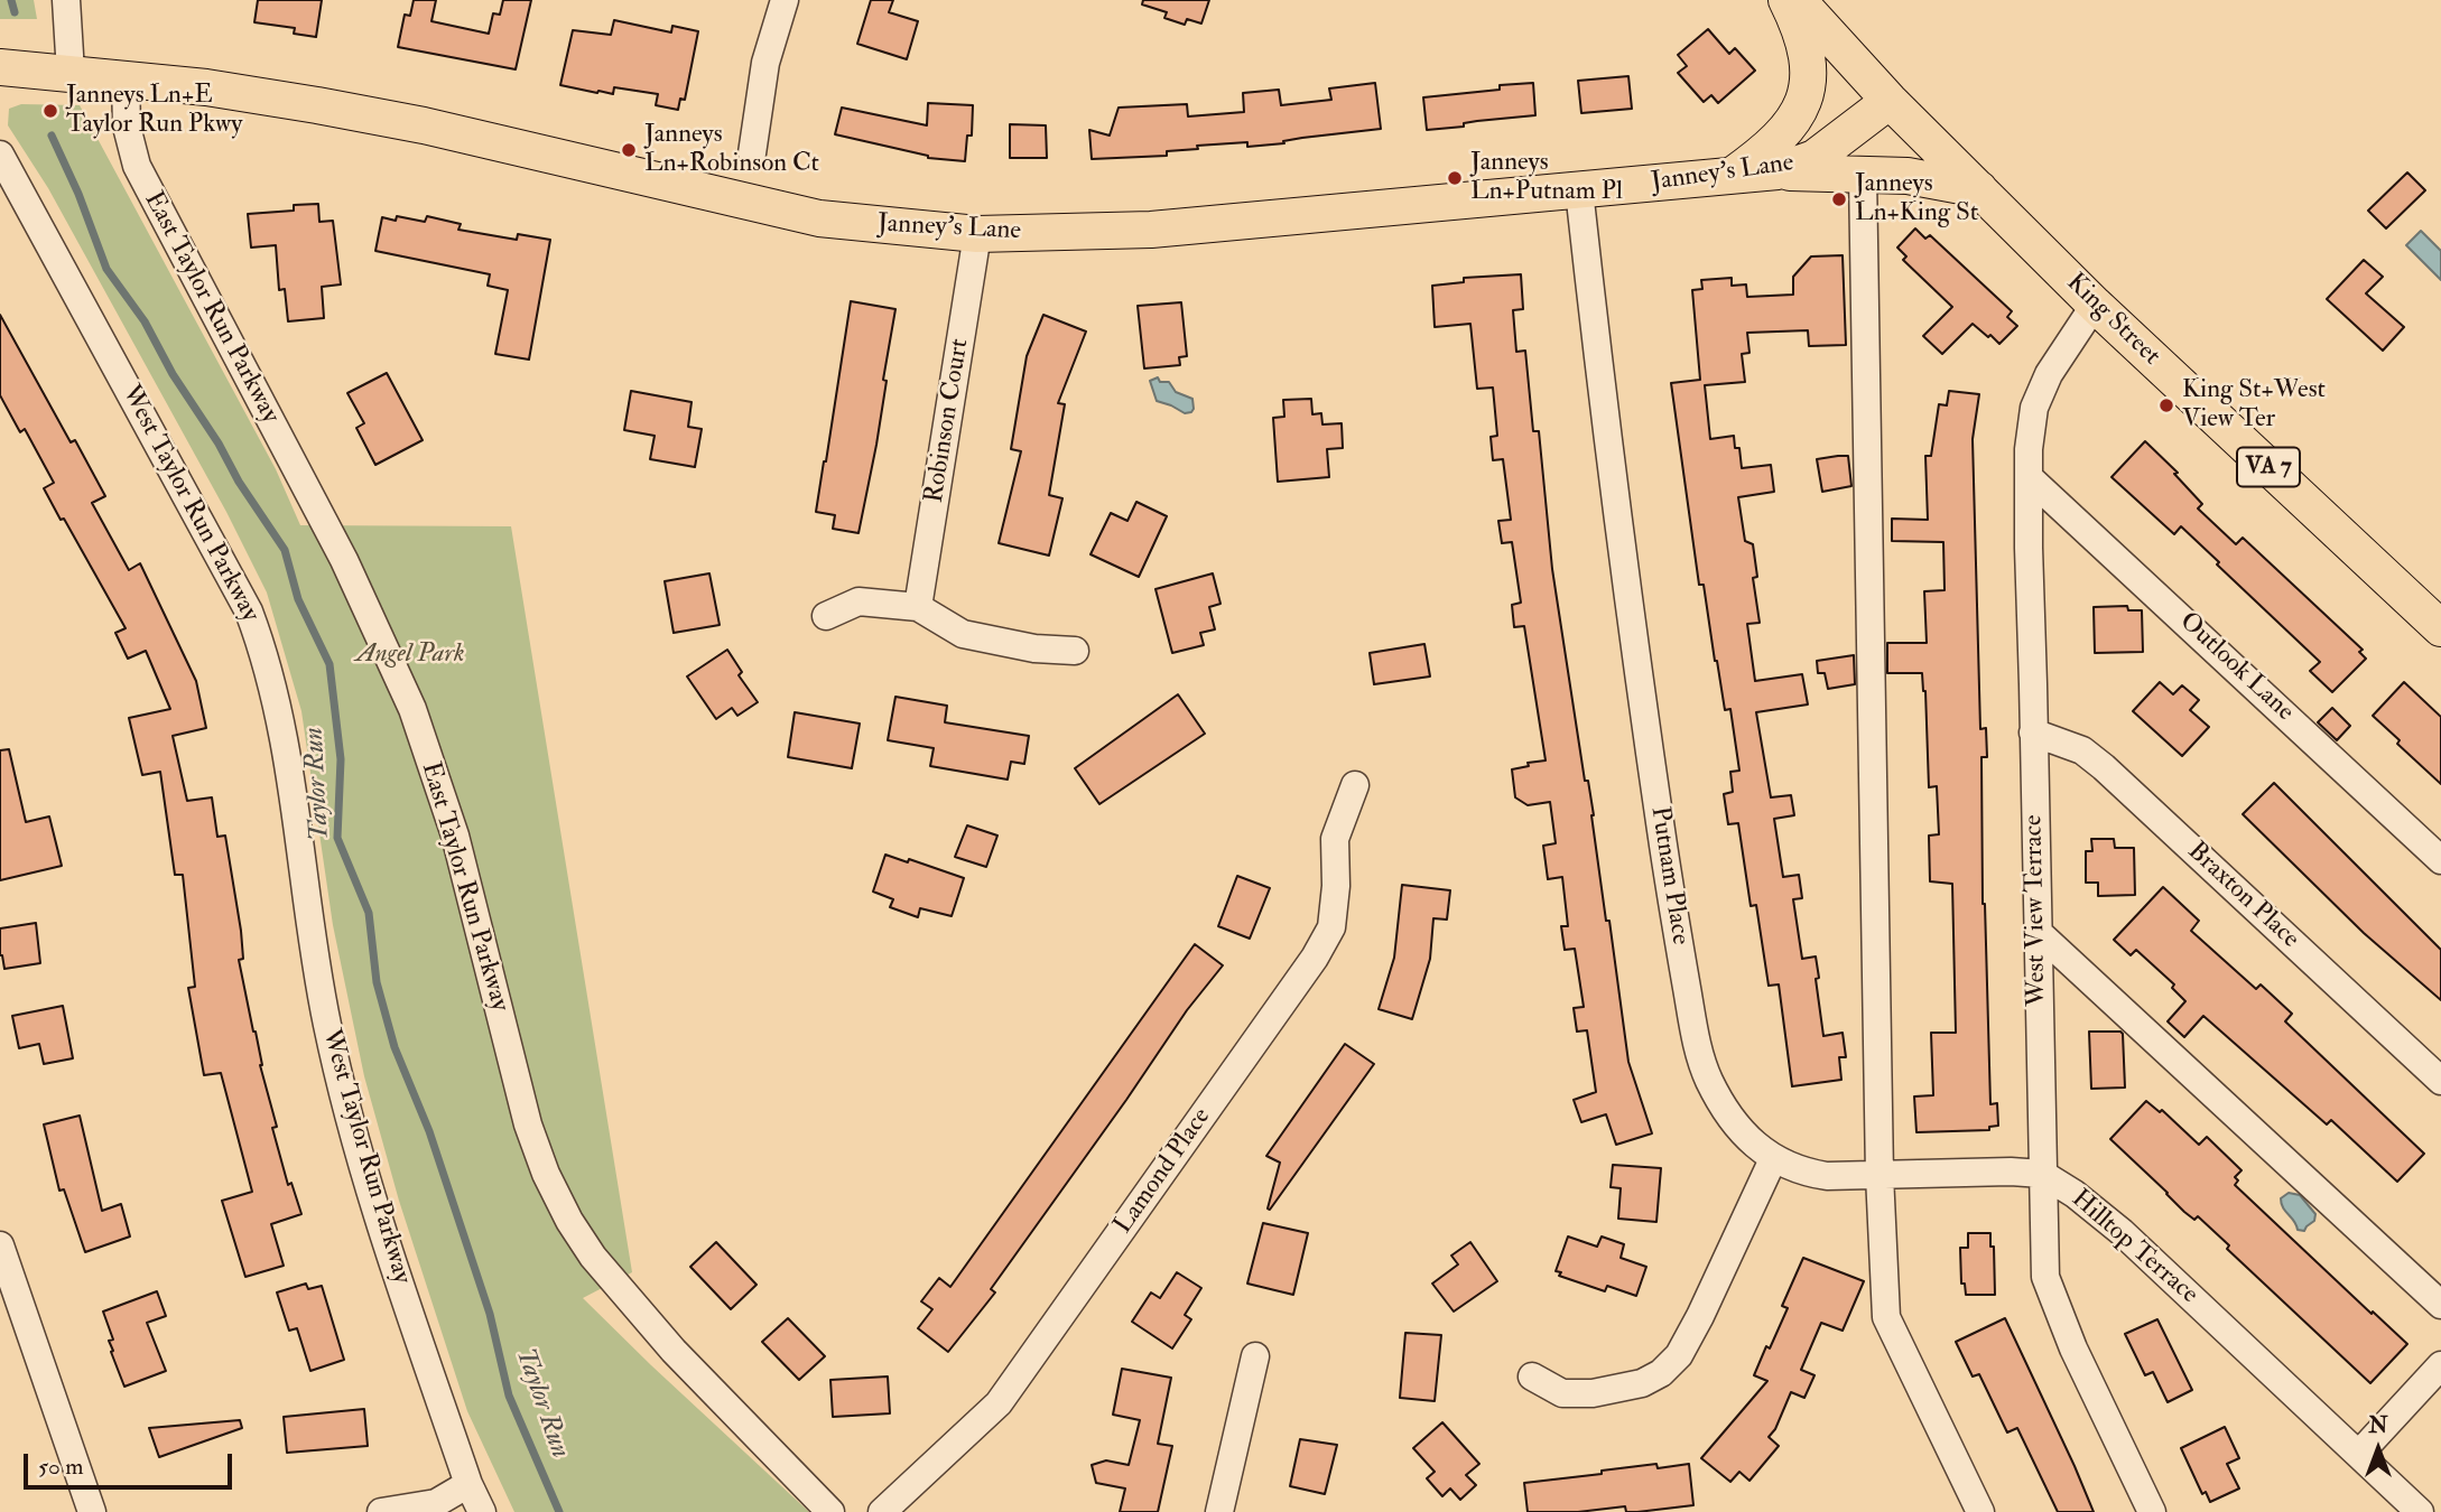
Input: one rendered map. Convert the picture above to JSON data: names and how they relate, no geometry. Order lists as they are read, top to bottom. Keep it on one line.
{"streets":{"main road":["Janney's Lane","King Street","VA 7"],"street":["East Taylor Run Parkway","Robinson Court","West Taylor Run Parkway","Outlook Lane","Putnam Place","Braxton Place","West View Terrace","Lamond Place","Hilltop Terrace"]},"crossings":[["Janney's Lane","East Taylor Run Parkway"],["Janney's Lane","King Street"],["Janney's Lane","Robinson Court"],["Janney's Lane","Putnam Place"],["King Street","West View Terrace"],["Outlook Lane","West View Terrace"],["Putnam Place","Hilltop Terrace"],["Braxton Place","West View Terrace"],["West View Terrace","Hilltop Terrace"]],"water":["Taylor Run"],"parks":["Angel Park"],"places":["Janneys Ln+E Taylor Run Pkwy","Janneys Ln+Robinson Ct","Janneys Ln+Putnam Pl","Janneys Ln+King St","King St+West View Ter"],"scale_bar":"50 m","north":"top"}
